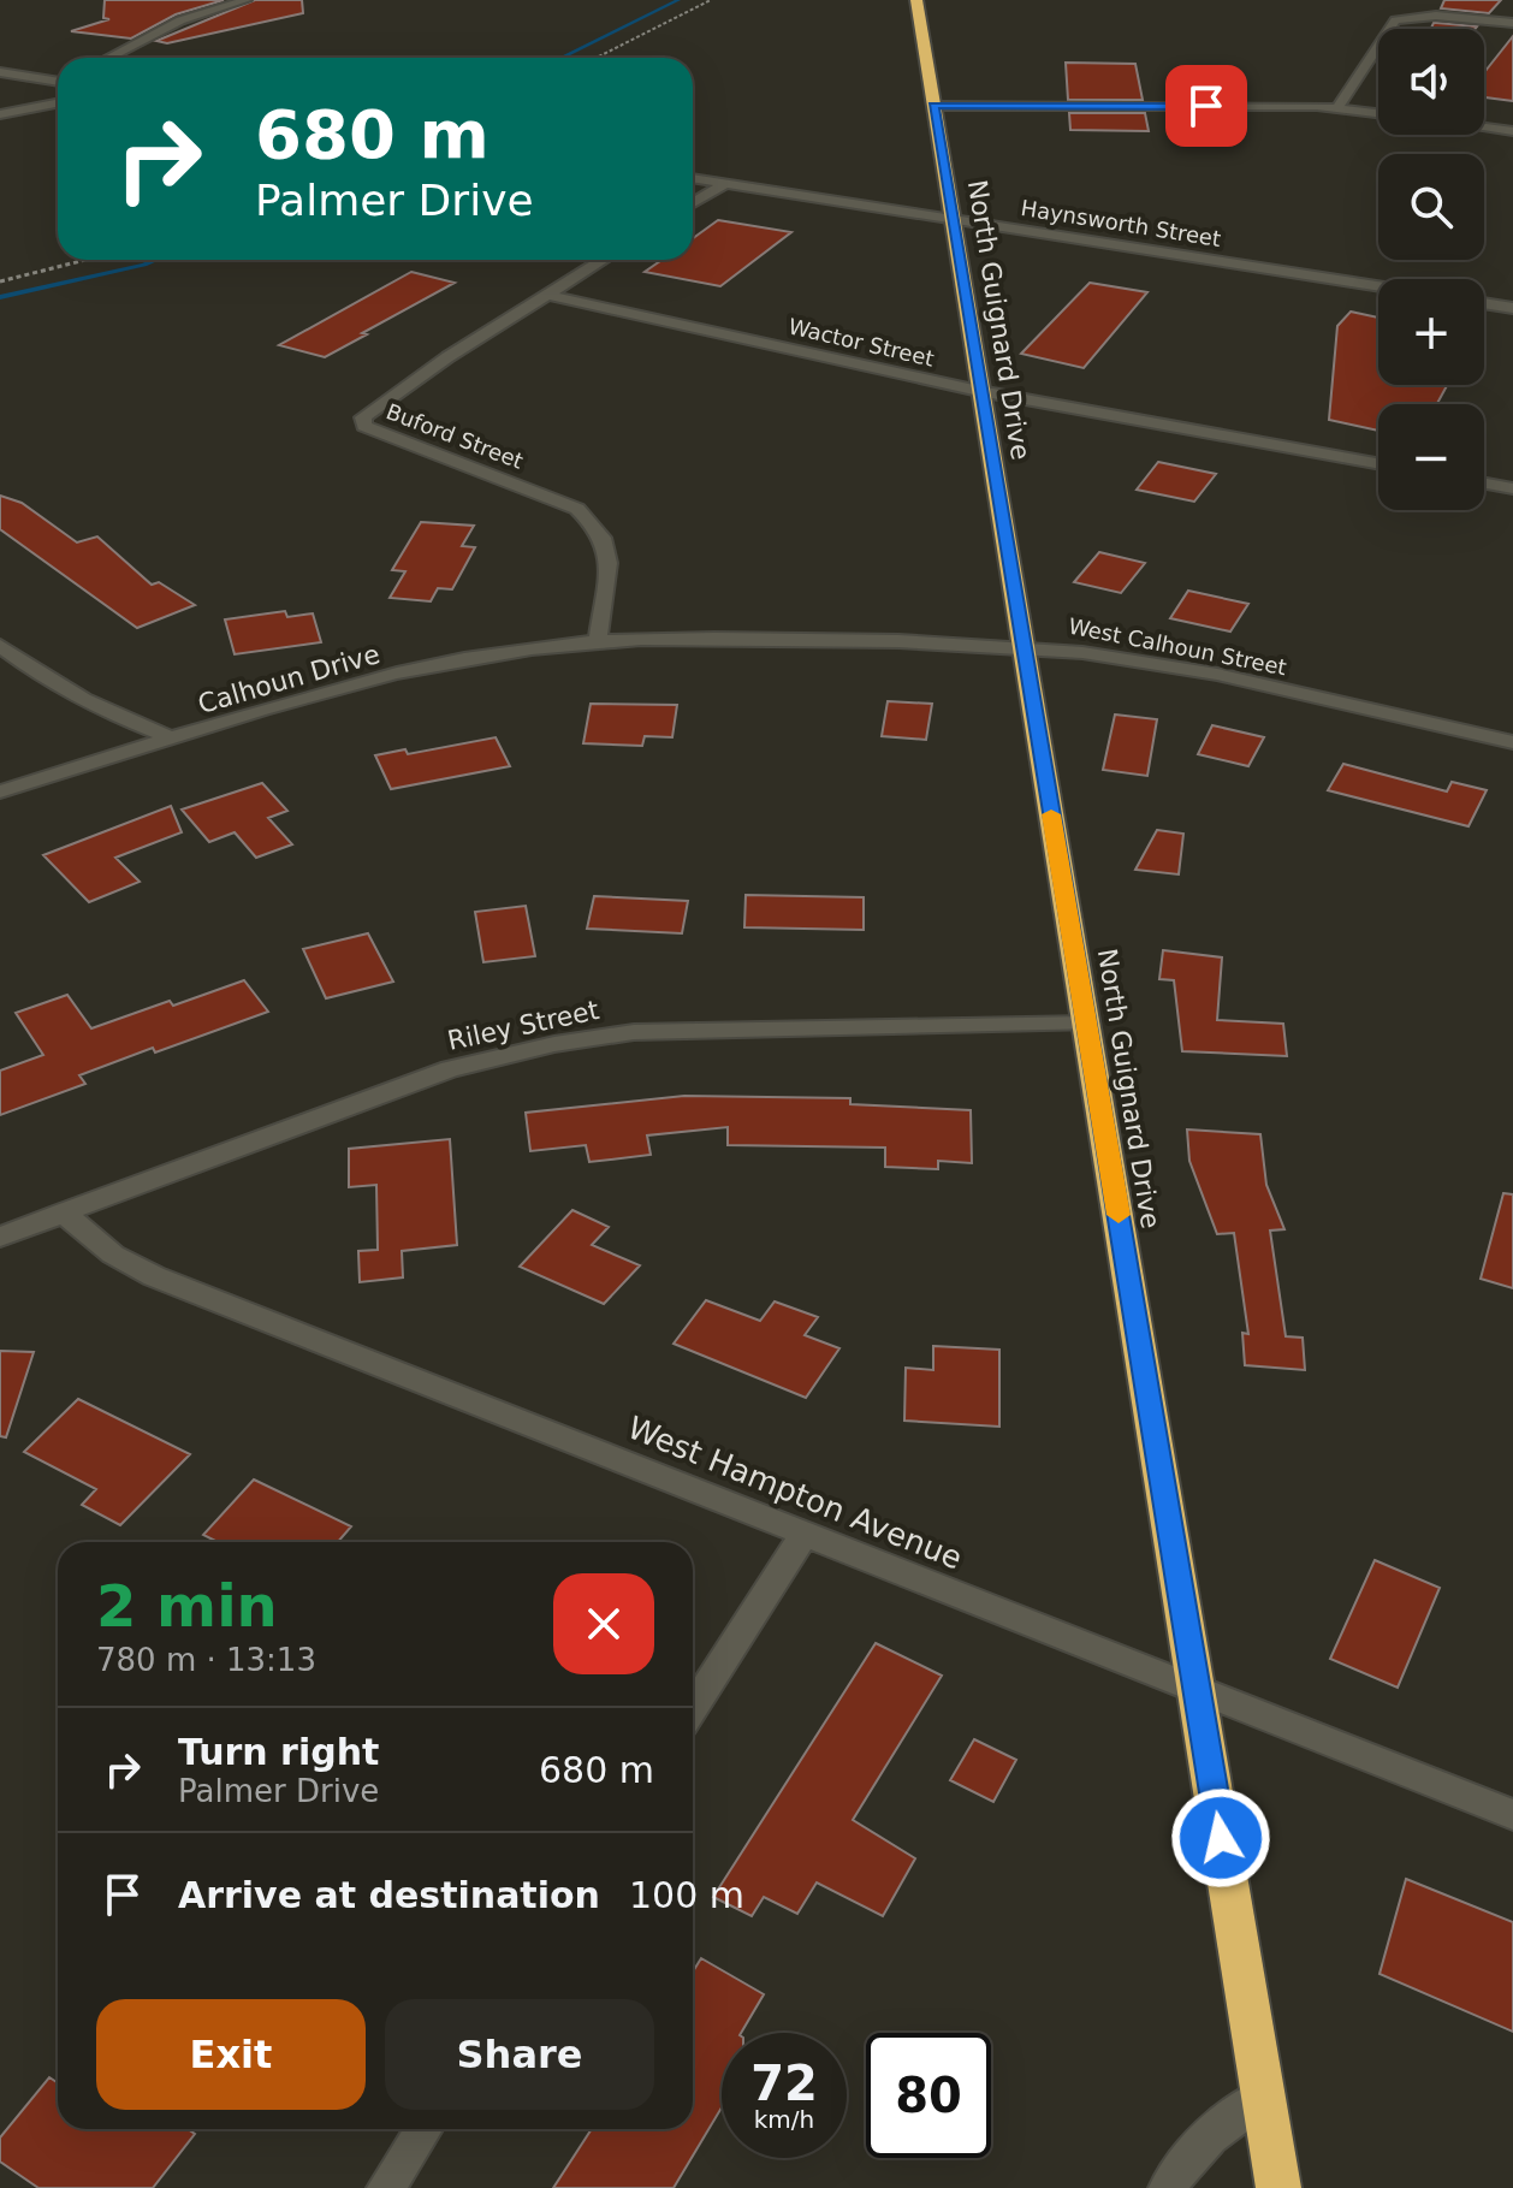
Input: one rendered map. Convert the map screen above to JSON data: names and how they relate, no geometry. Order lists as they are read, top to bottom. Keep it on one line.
{"streets":{"highway":["North Guignard Drive"],"street":["Haynsworth Street","Wactor Street","Buford Street","West Calhoun Street","Calhoun Drive","Riley Street","West Hampton Avenue"]},"crossings":[["Haynsworth Street","North Guignard Drive"],["North Guignard Drive","Wactor Street"],["North Guignard Drive","West Calhoun Street"],["North Guignard Drive","Riley Street"],["North Guignard Drive","West Hampton Avenue"],["Wactor Street","Buford Street"],["Buford Street","West Calhoun Street"],["Buford Street","Calhoun Drive"],["West Calhoun Street","Calhoun Drive"],["Riley Street","West Hampton Avenue"]],"page":{"map_buttons":["+","−"],"turn":["680 m","Palmer Drive"],"heading":["2 min","780 m · 13:13"],"list":[{"name":"Turn right","note":"Palmer Drive","value":"680 m"},{"name":"Arrive at destination","value":"100 m"}],"buttons":["Exit","Share"],"speed":"72 km/h","limit":"80"}}
